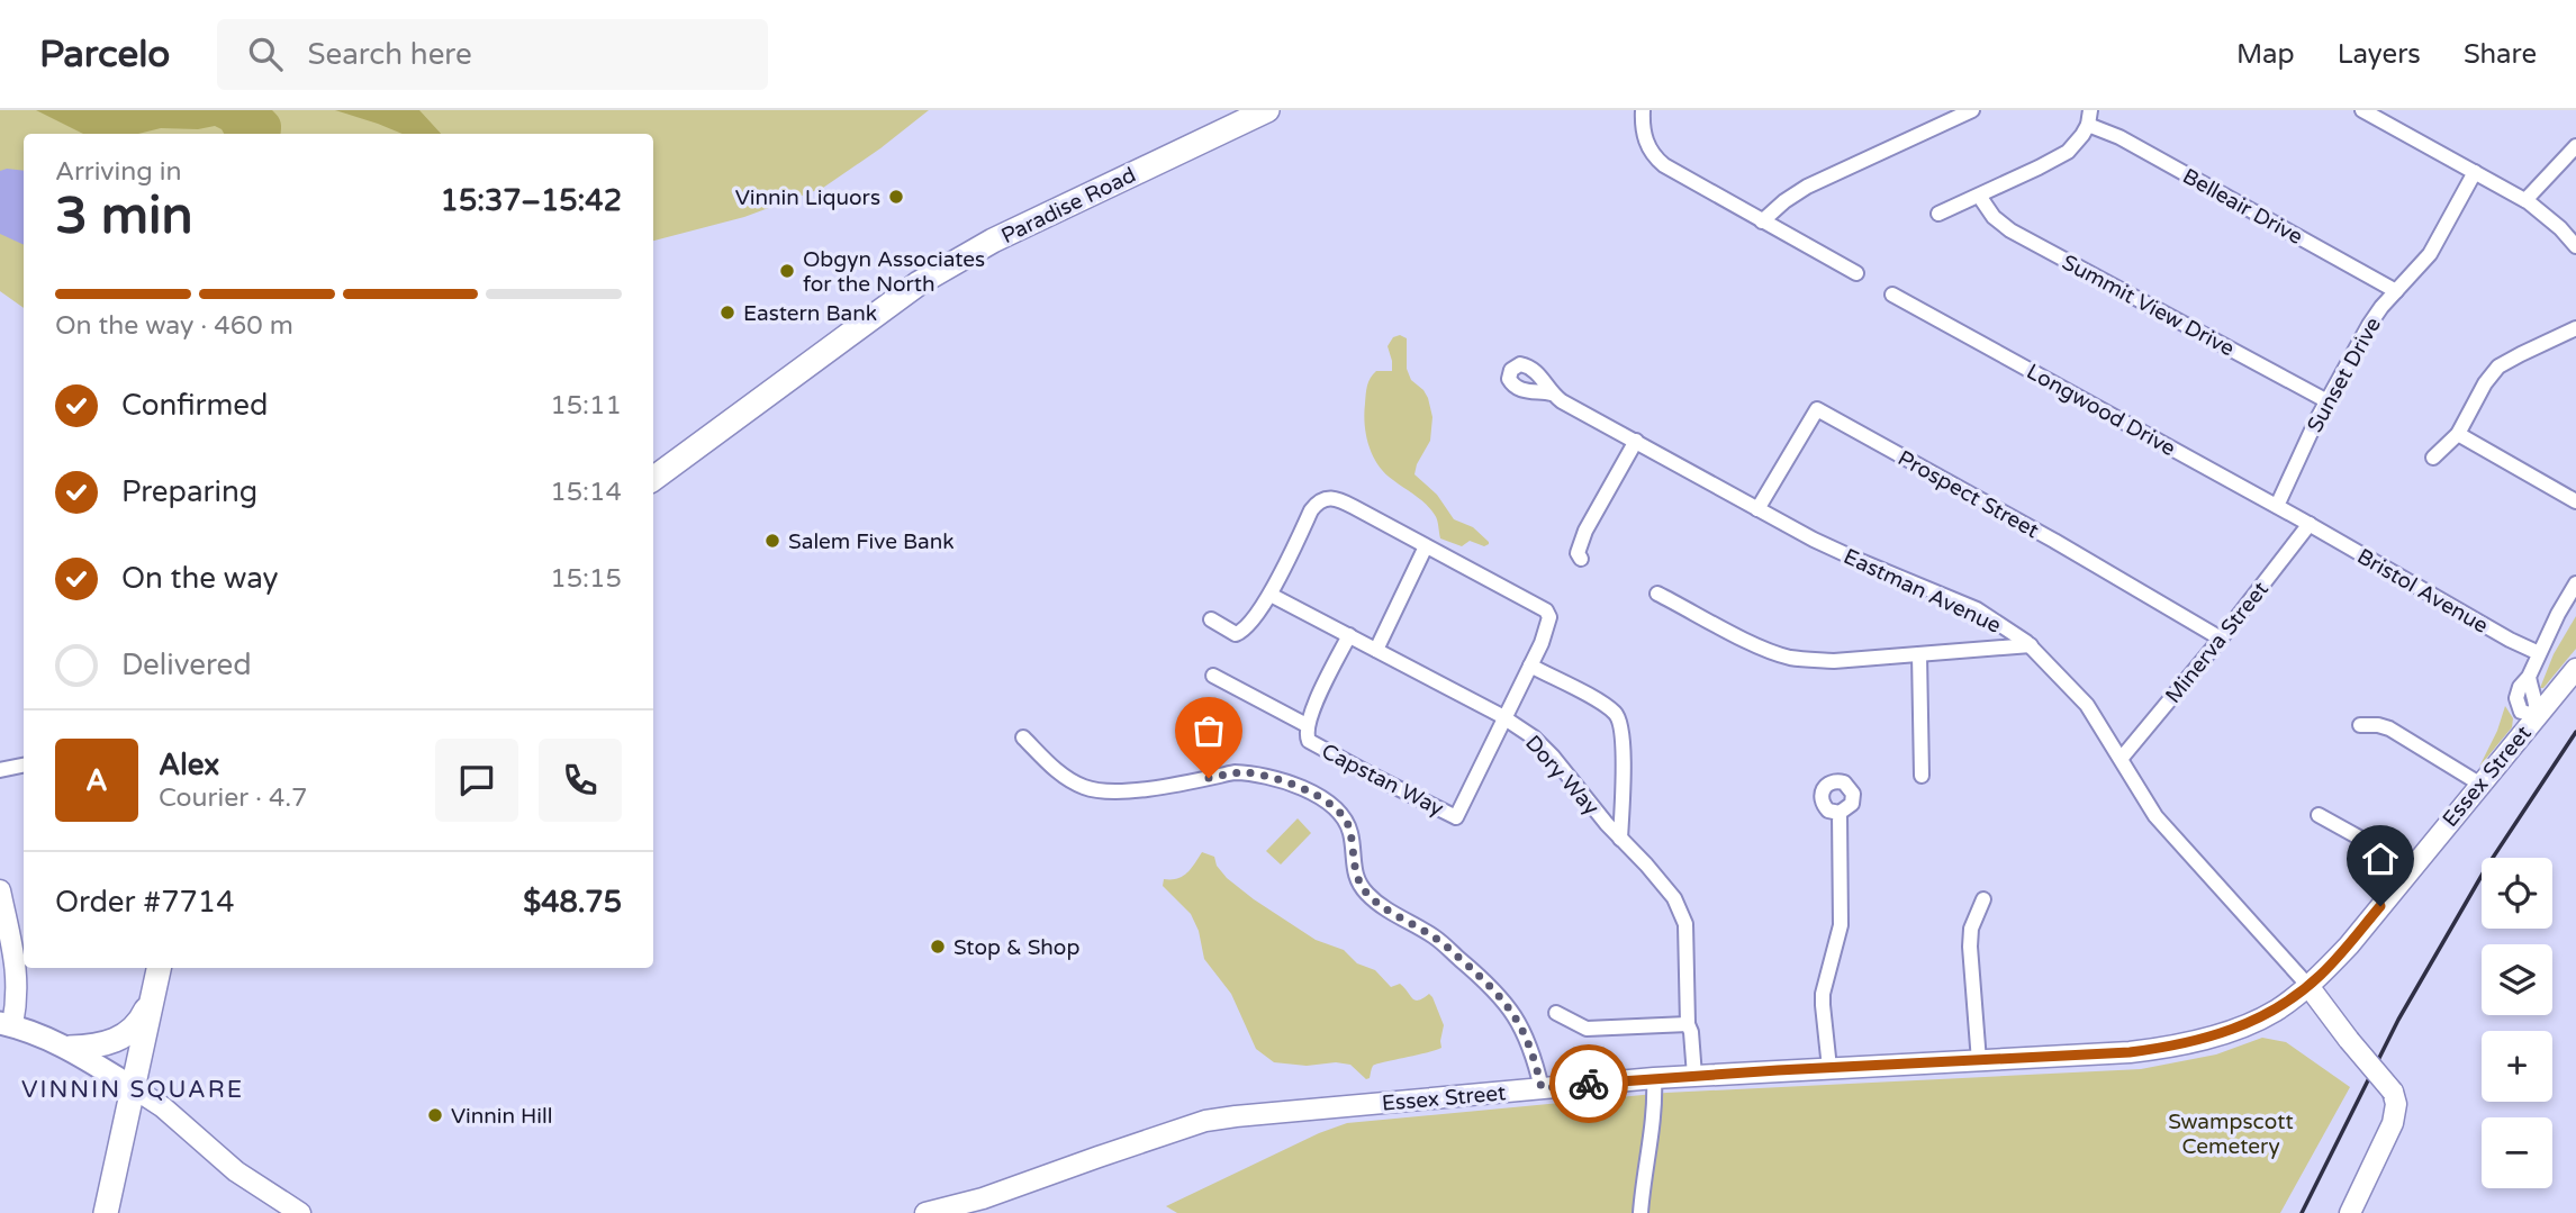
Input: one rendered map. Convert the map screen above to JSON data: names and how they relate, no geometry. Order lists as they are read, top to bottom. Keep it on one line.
{"streets":{"highway":["Paradise Road"],"main road":["Essex Street"],"street":["Belleair Drive","Summit View Drive","Sunset Drive","Longwood Drive","Prospect Street","Eastman Avenue","Bristol Avenue","Minerva Street","Dory Way","Capstan Way"]},"crossings":[["Belleair Drive","Sunset Drive"],["Summit View Drive","Sunset Drive"],["Sunset Drive","Longwood Drive"],["Longwood Drive","Bristol Avenue"],["Longwood Drive","Minerva Street"],["Prospect Street","Eastman Avenue"],["Prospect Street","Minerva Street"],["Eastman Avenue","Minerva Street"],["Eastman Avenue","Essex Street"],["Bristol Avenue","Minerva Street"],["Dory Way","Essex Street"],["Dory Way","Capstan Way"]],"districts":["VINNIN SQUARE"],"parks":["Swampscott Cemetery"],"places":["Vinnin Liquors","Obgyn Associates for the North","Eastern Bank","Salem Five Bank","Stop & Shop","Vinnin Hill"],"page":{"header":"Parcelo","search":"Search here","nav":["Map","Layers","Share"],"heading":["3 min","Arriving in","15:37–15:42"],"panel":["Alex","Courier · 4.7","Order #7714","$48.75"],"bar":"On the way · 460 m","list":[["Confirmed","15:11"],["Preparing","15:14"],["On the way","15:15"],"Delivered"],"round":"A","map_buttons":["+","−"]}}
